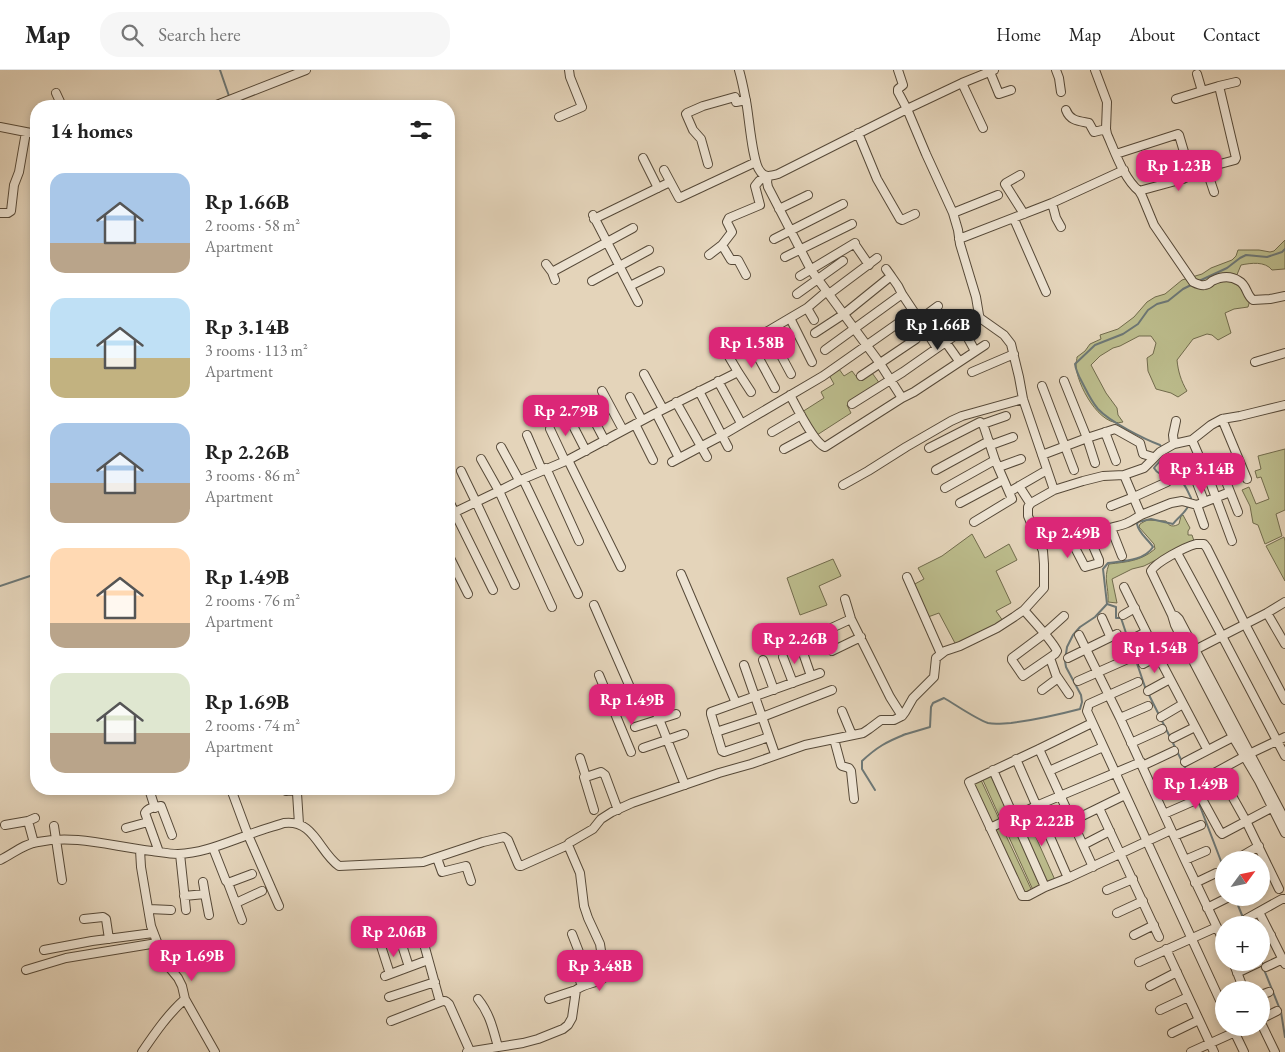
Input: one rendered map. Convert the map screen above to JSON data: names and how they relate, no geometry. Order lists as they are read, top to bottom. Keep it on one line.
{"north":"top right","page":{"header":"Map","search":"Search here","nav":["Home","Map","About","Contact"],"heading":"14 homes","price":["Rp 1.23B","Rp 1.66B","Rp 1.58B","Rp 2.79B","Rp 3.14B","Rp 2.49B","Rp 2.26B","Rp 1.54B","Rp 1.49B","Rp 1.49B","Rp 2.22B","Rp 2.06B","Rp 1.69B","Rp 3.48B"],"list":[{"name":"Rp 1.66B","note":"2 rooms · 58 m² · Apartment"},{"name":"Rp 3.14B","note":"3 rooms · 113 m² · Apartment"},{"name":"Rp 2.26B","note":"3 rooms · 86 m² · Apartment"},{"name":"Rp 1.49B","note":"2 rooms · 76 m² · Apartment"},{"name":"Rp 1.69B","note":"2 rooms · 74 m² · Apartment"}],"map_buttons":["+","−"]}}
